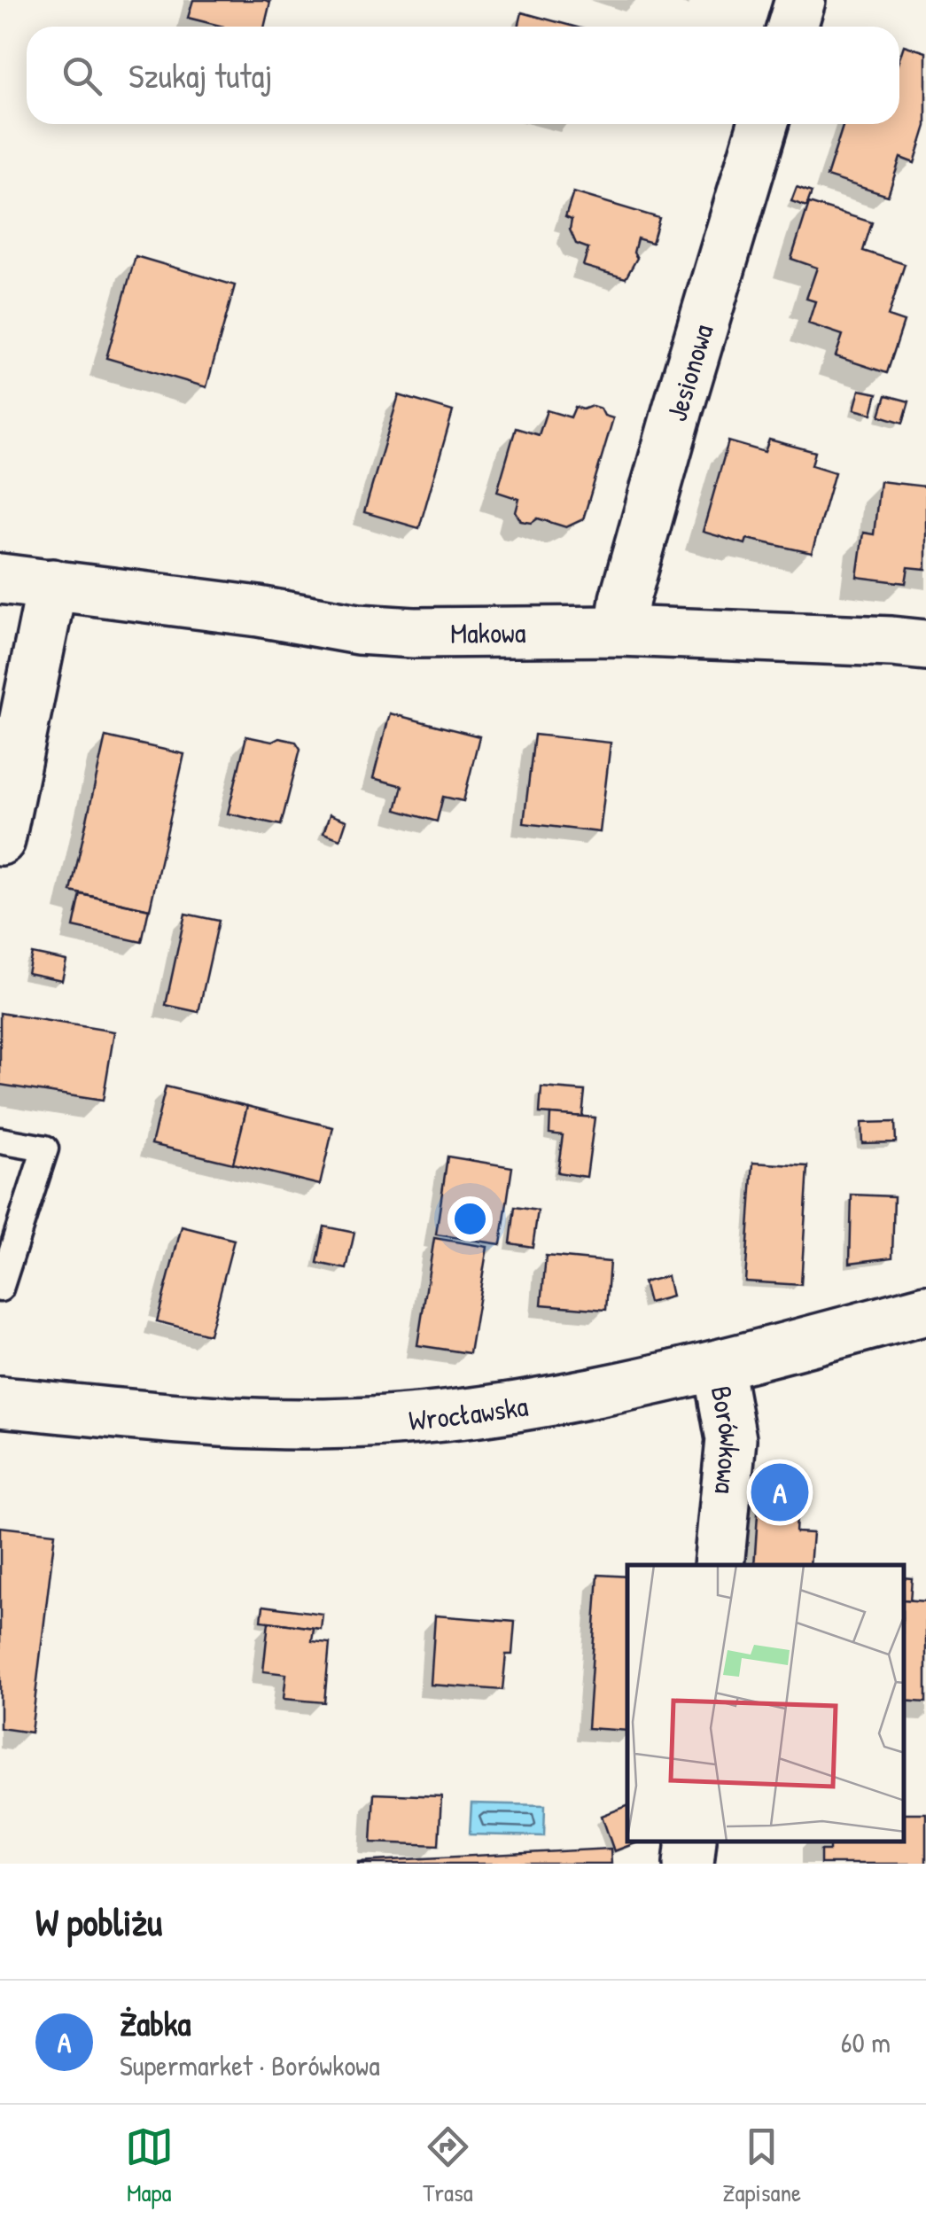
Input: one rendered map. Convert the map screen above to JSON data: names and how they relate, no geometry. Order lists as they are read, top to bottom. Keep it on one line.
{"streets":{"street":["Jesionowa","Makowa","Wrocławska","Borówkowa"]},"crossings":[["Jesionowa","Makowa"],["Wrocławska","Borówkowa"]],"page":{"search":"Szukaj tutaj","pins":"A","heading":"W pobliżu","list":[{"mark":"A","name":"Żabka","note":"Supermarket · Borówkowa","value":"60 m"}],"nav":["Mapa","Trasa","Zapisane"]}}
